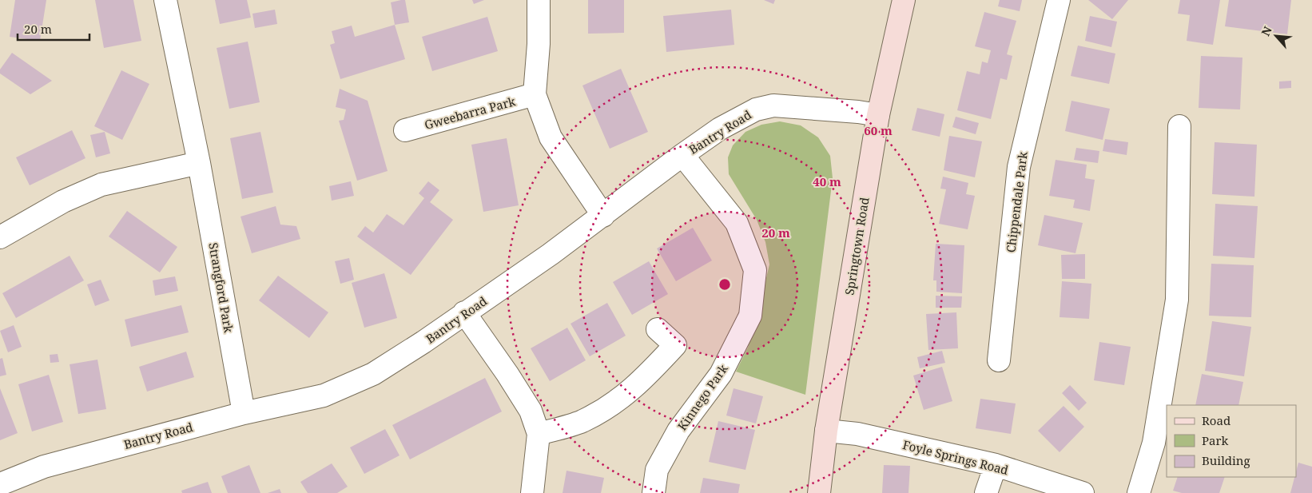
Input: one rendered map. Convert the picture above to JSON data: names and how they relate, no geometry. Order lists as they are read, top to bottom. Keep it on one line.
{"streets":{"main road":["Springtown Road"],"street":["Gweebarra Park","Bantry Road","Chippendale Park","Strangford Park","Kinnego Park","Foyle Springs Road"]},"crossings":[["Bantry Road","Springtown Road"],["Bantry Road","Strangford Park"],["Bantry Road","Kinnego Park"],["Springtown Road","Foyle Springs Road"]],"legend":["Road","Park","Building"],"scale_bar":"20 m","north":"top left","rings":["60 m","40 m","20 m"]}
